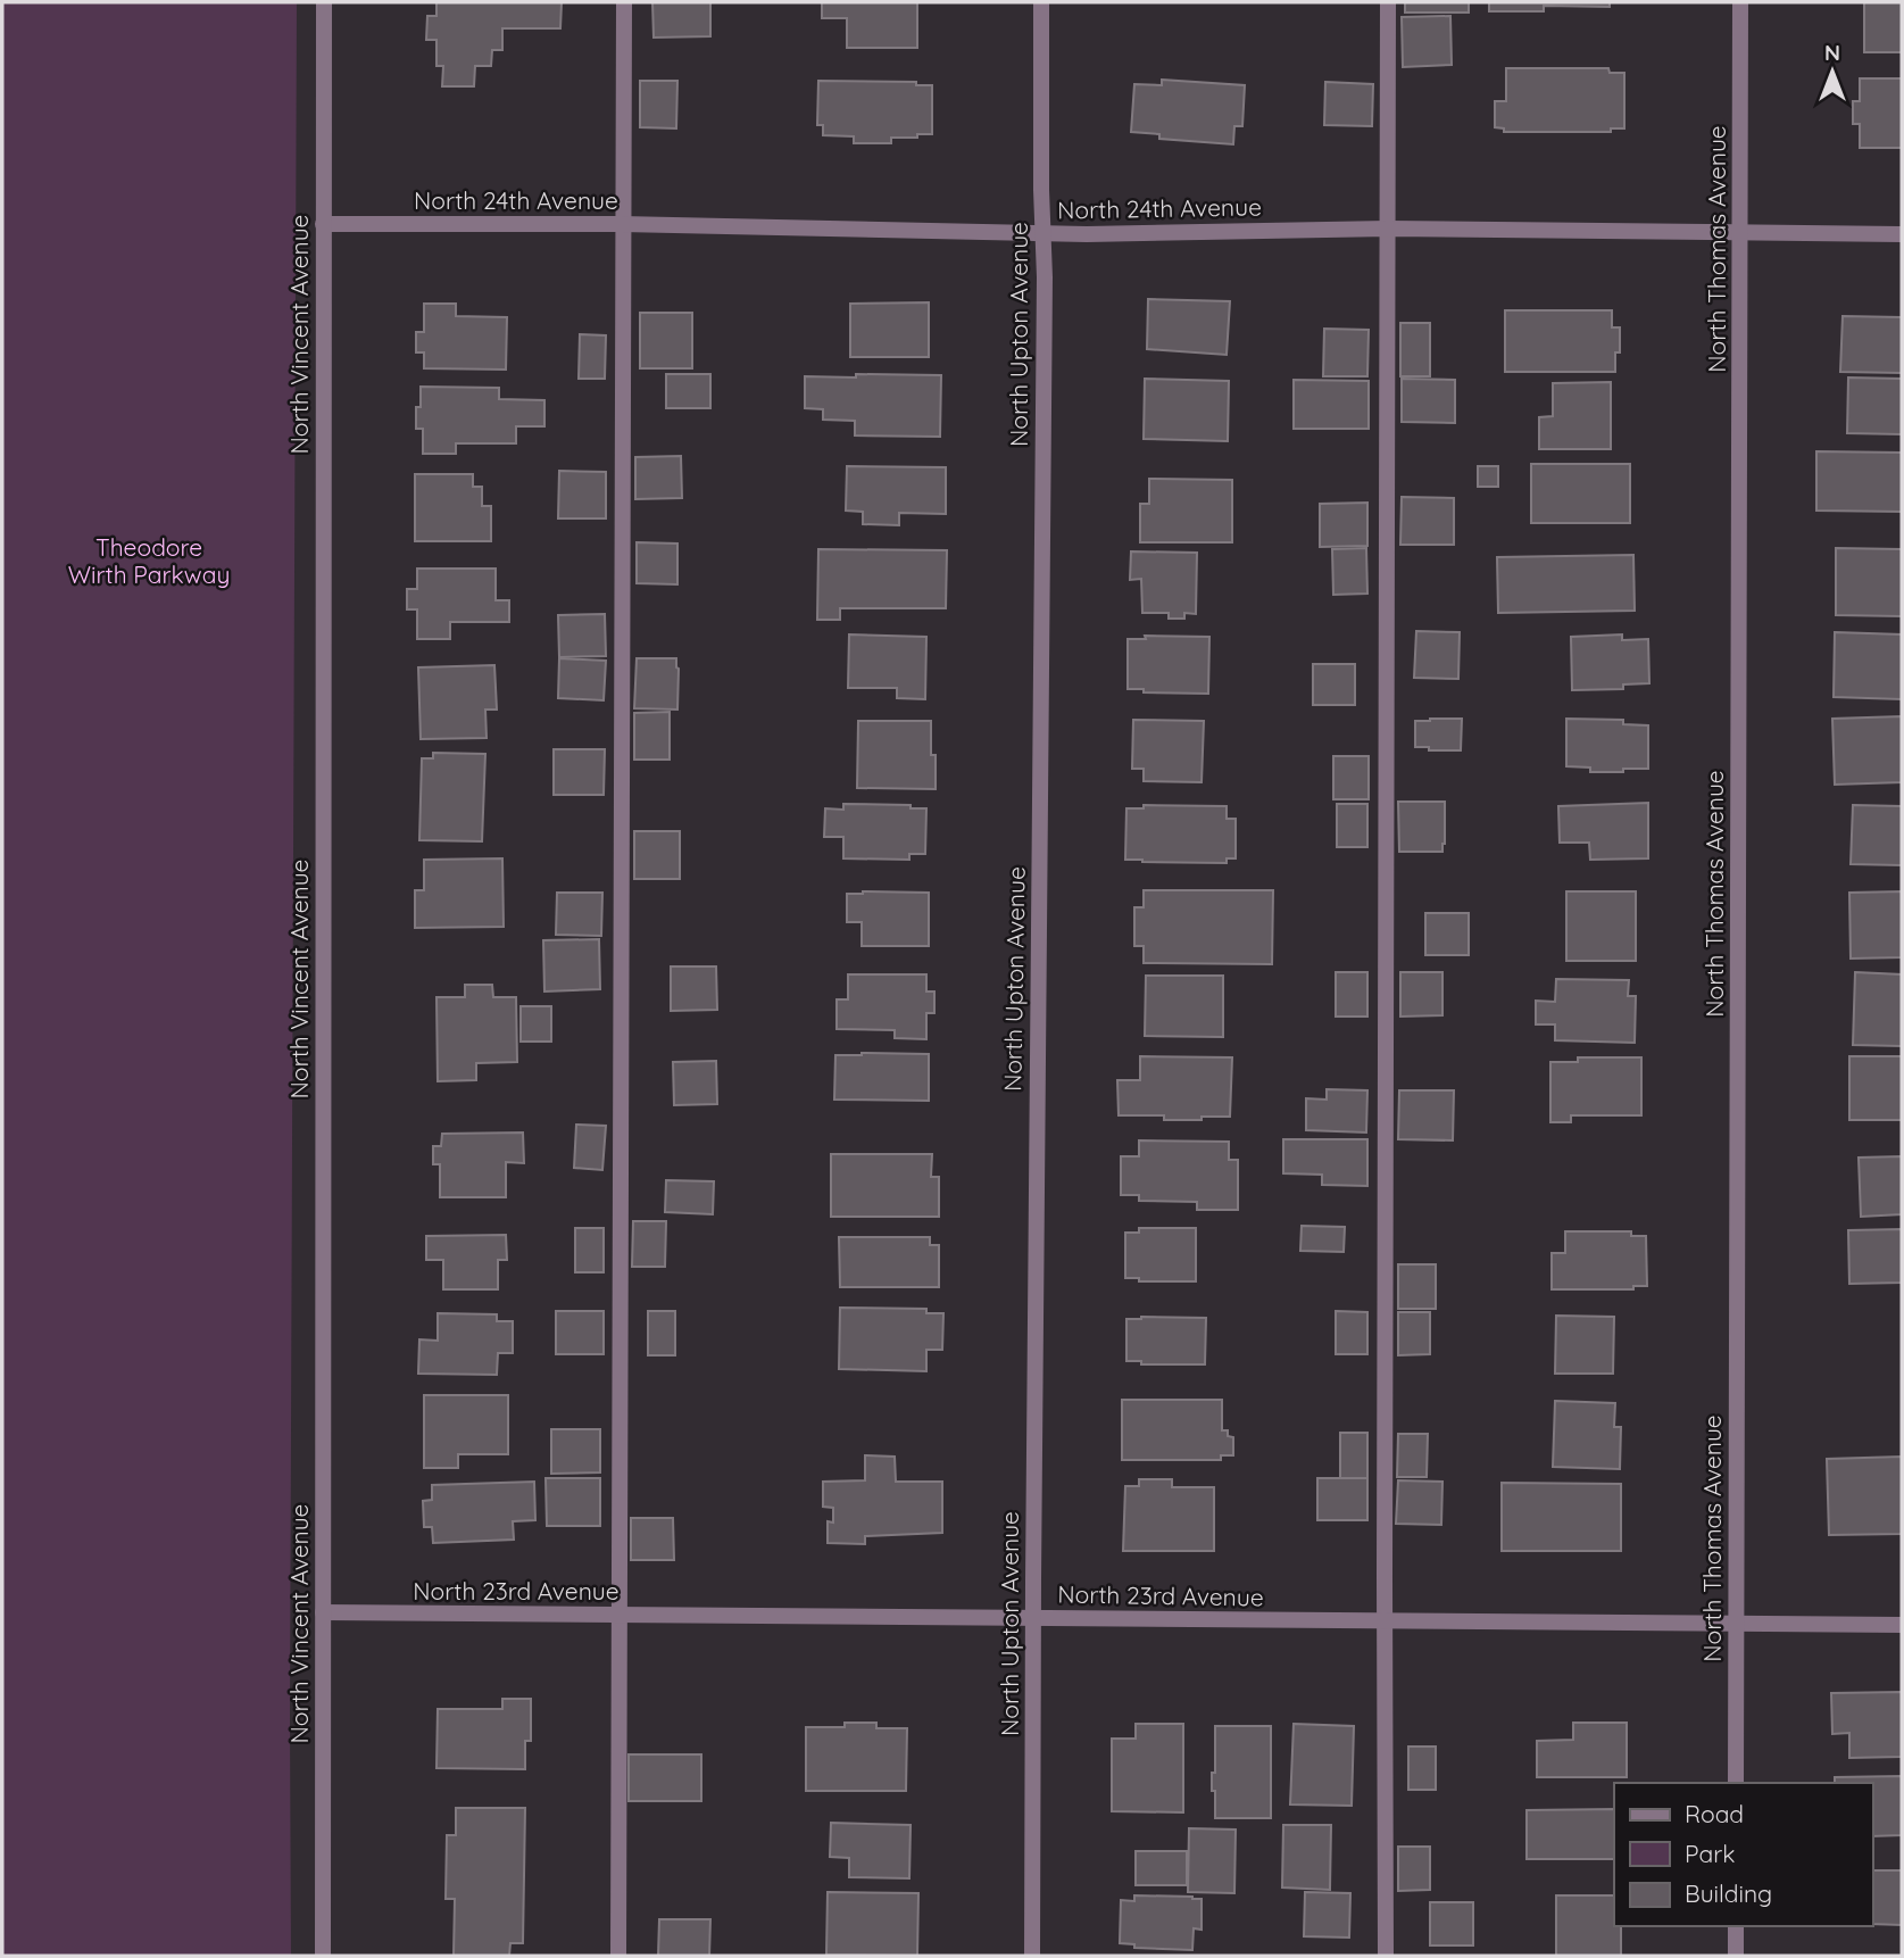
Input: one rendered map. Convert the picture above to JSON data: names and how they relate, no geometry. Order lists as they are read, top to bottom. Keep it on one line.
{"streets":{"street":["North 24th Avenue","North Thomas Avenue","North Vincent Avenue","North Upton Avenue","North 23rd Avenue"]},"crossings":[["North 24th Avenue","North Thomas Avenue"],["North 24th Avenue","North Vincent Avenue"],["North 24th Avenue","North Upton Avenue"],["North Thomas Avenue","North 23rd Avenue"],["North Vincent Avenue","North 23rd Avenue"],["North Upton Avenue","North 23rd Avenue"]],"parks":["Theodore Wirth Parkway"],"legend":["Road","Park","Building"],"north":"top"}
